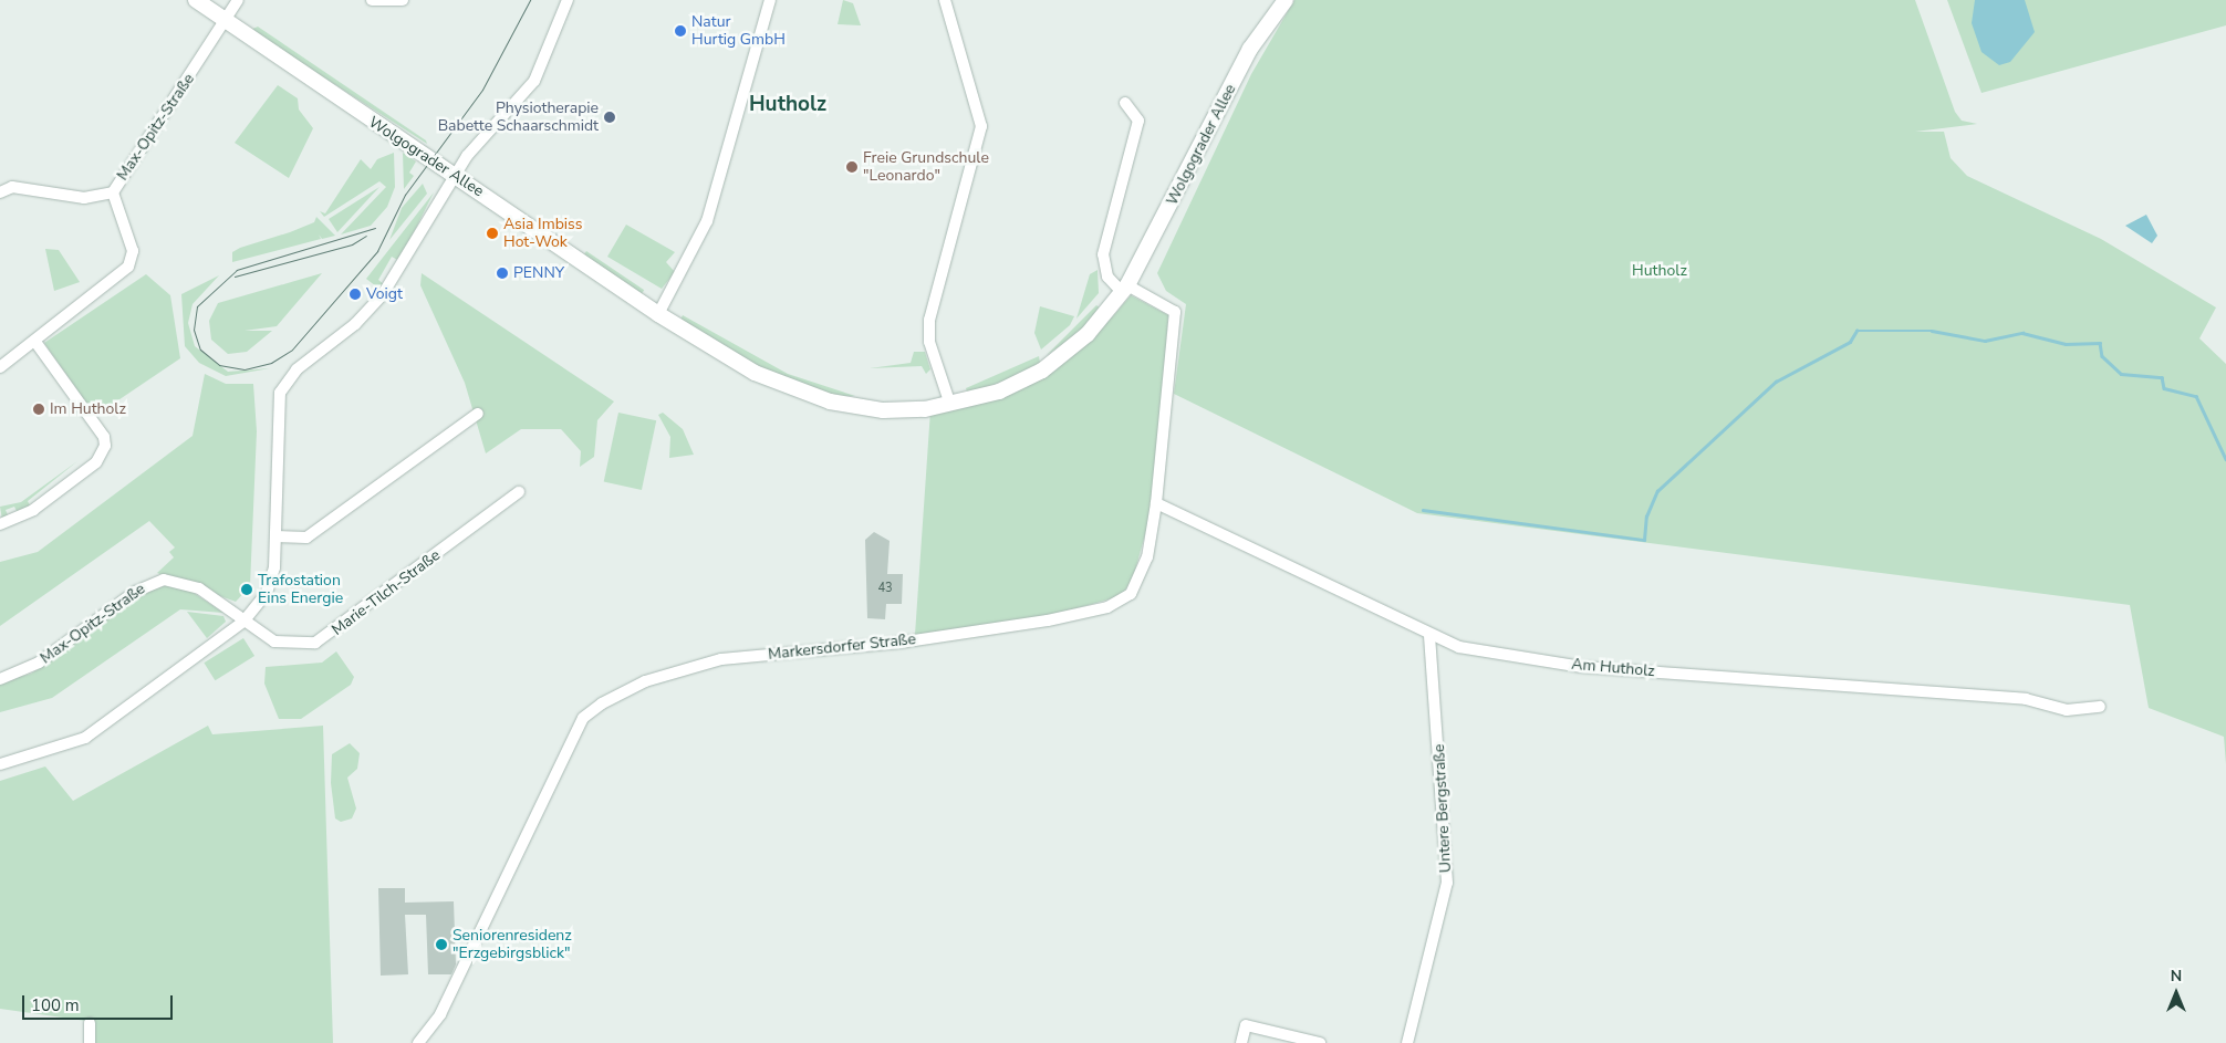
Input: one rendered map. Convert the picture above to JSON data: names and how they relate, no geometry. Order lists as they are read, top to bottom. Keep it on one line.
{"streets":{"main road":["Wolgograder Allee"],"street":["Max-Opitz-Straße","Marie-Tilch-Straße","Markersdorfer Straße","Am Hutholz","Untere Bergstraße"]},"crossings":[["Max-Opitz-Straße","Wolgograder Allee"],["Max-Opitz-Straße","Marie-Tilch-Straße"],["Wolgograder Allee","Markersdorfer Straße"],["Markersdorfer Straße","Am Hutholz"],["Am Hutholz","Untere Bergstraße"]],"districts":["Hutholz"],"parks":["Hutholz"],"places":["Natur Hurtig GmbH","Physiotherapie Babette Schaarschmidt","Freie Grundschule \"Leonardo\"","Asia Imbiss Hot-Wok","PENNY","Voigt","Im Hutholz","Trafostation Eins Energie","Seniorenresidenz \"Erzgebirgsblick\""],"house_numbers":["43"],"scale_bar":"100 m","north":"top"}
